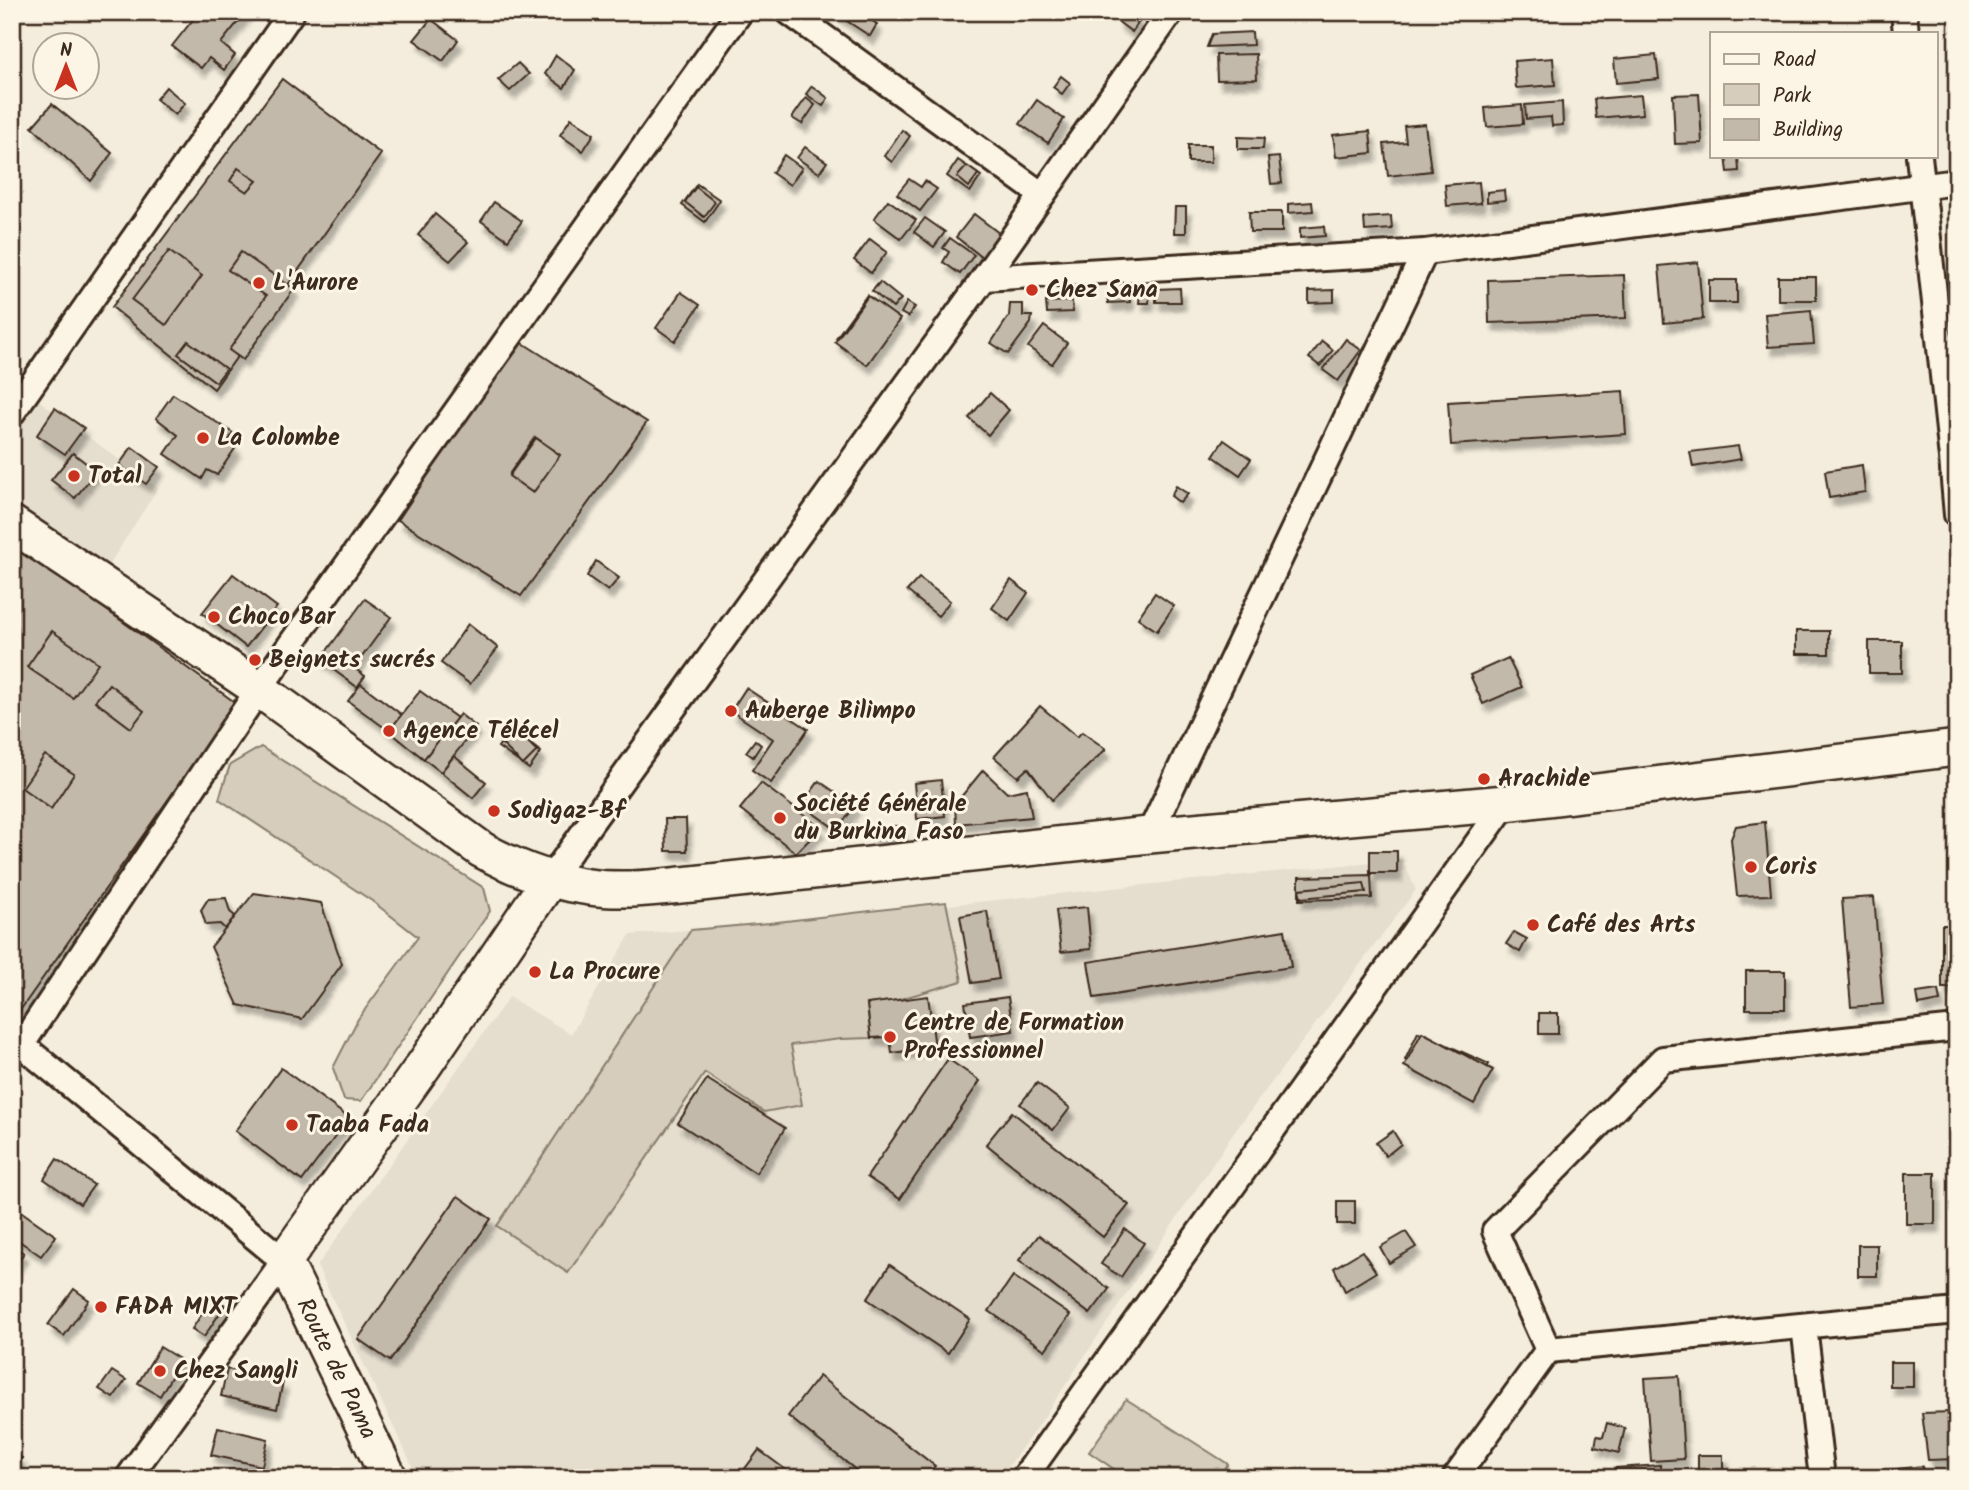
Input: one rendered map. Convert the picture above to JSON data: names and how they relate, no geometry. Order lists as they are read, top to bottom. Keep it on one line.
{"streets":{"highway":["Route de Pama"]},"places":["L'Aurore","Chez Sana","La Colombe","Total","Choco Bar","Beignets sucrés","Auberge Bilimpo","Agence Télécel","Arachide","Sodigaz-Bf","Société Générale du Burkina Faso","Coris","Café des Arts","La Procure","Centre de Formation Professionnel","Taaba Fada","FADA MIXT","Chez Sangli"],"legend":["Road","Park","Building"],"north":"top"}
